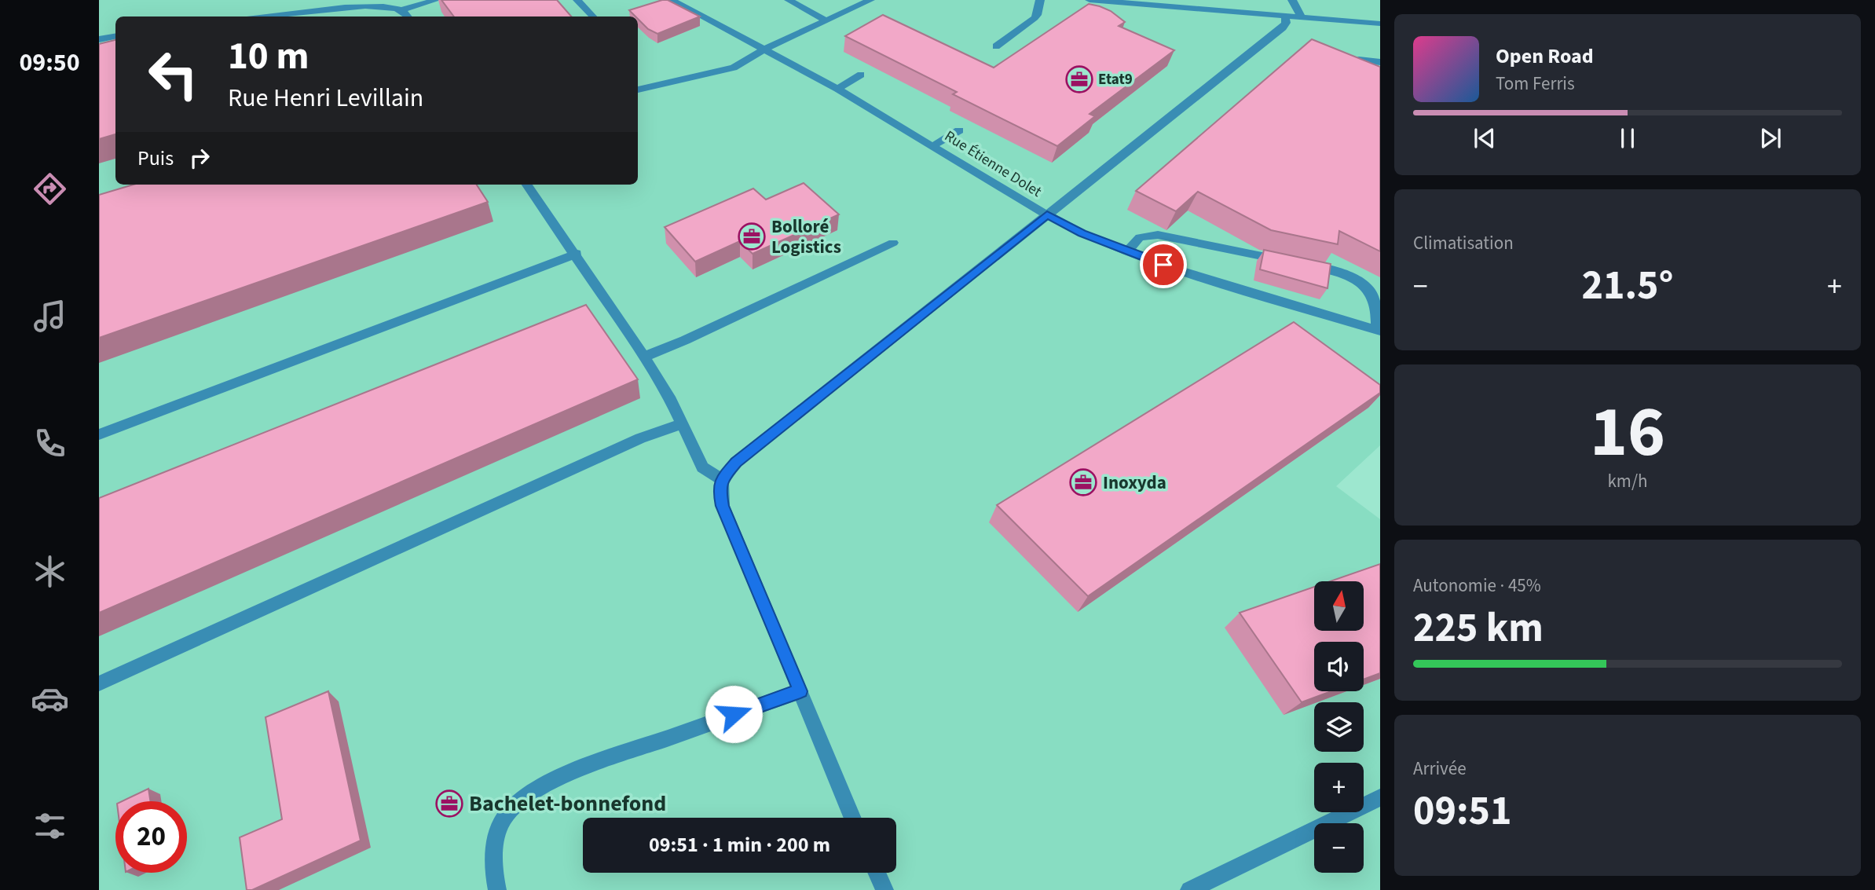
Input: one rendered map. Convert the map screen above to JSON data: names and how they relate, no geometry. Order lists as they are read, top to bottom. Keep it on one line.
{"streets":{"street":["Rue Étienne Dolet"]},"places":{"office":["Etat9","Bolloré Logistics","Inoxyda","Bachelet-bonnefond"]},"north":"top","page":{"tabs":"09:50","turn":["10 m","Rue Henri Levillain"],"song":["Open Road","Tom Ferris"],"then":"Puis","tile":["Climatisation",["16","km/h"],["Autonomie · 45%","225 km"],["Arrivée","09:51"]],"heat":["−","21.5°","+"],"map_buttons":["+","−"],"limit":"20","trip":"09:51 · 1 min · 200 m"}}
